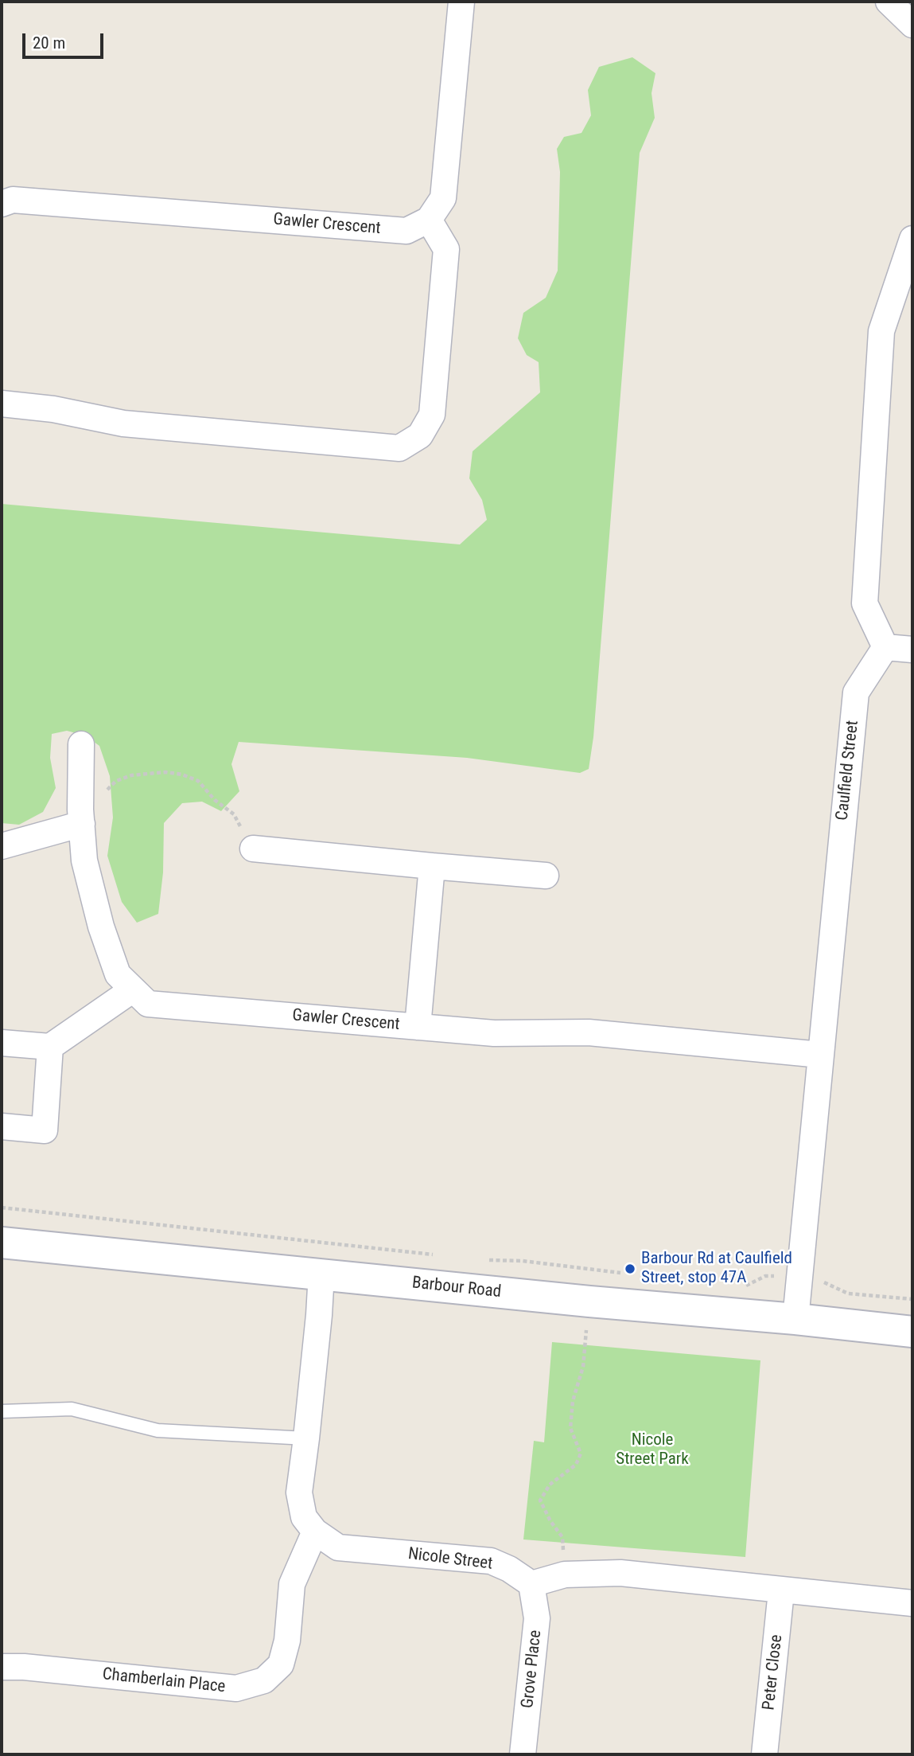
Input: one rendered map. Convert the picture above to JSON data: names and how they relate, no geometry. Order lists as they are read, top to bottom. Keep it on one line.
{"streets":{"street":["Gawler Crescent","Caulfield Street","Barbour Road","Nicole Street","Grove Place","Peter Close","Chamberlain Place"]},"crossings":[["Gawler Crescent","Caulfield Street"],["Caulfield Street","Barbour Road"],["Barbour Road","Nicole Street"],["Nicole Street","Grove Place"],["Nicole Street","Chamberlain Place"]],"parks":["Nicole Street Park"],"places":["Barbour Rd at Caulfield Street, stop 47A"],"scale_bar":"20 m"}
